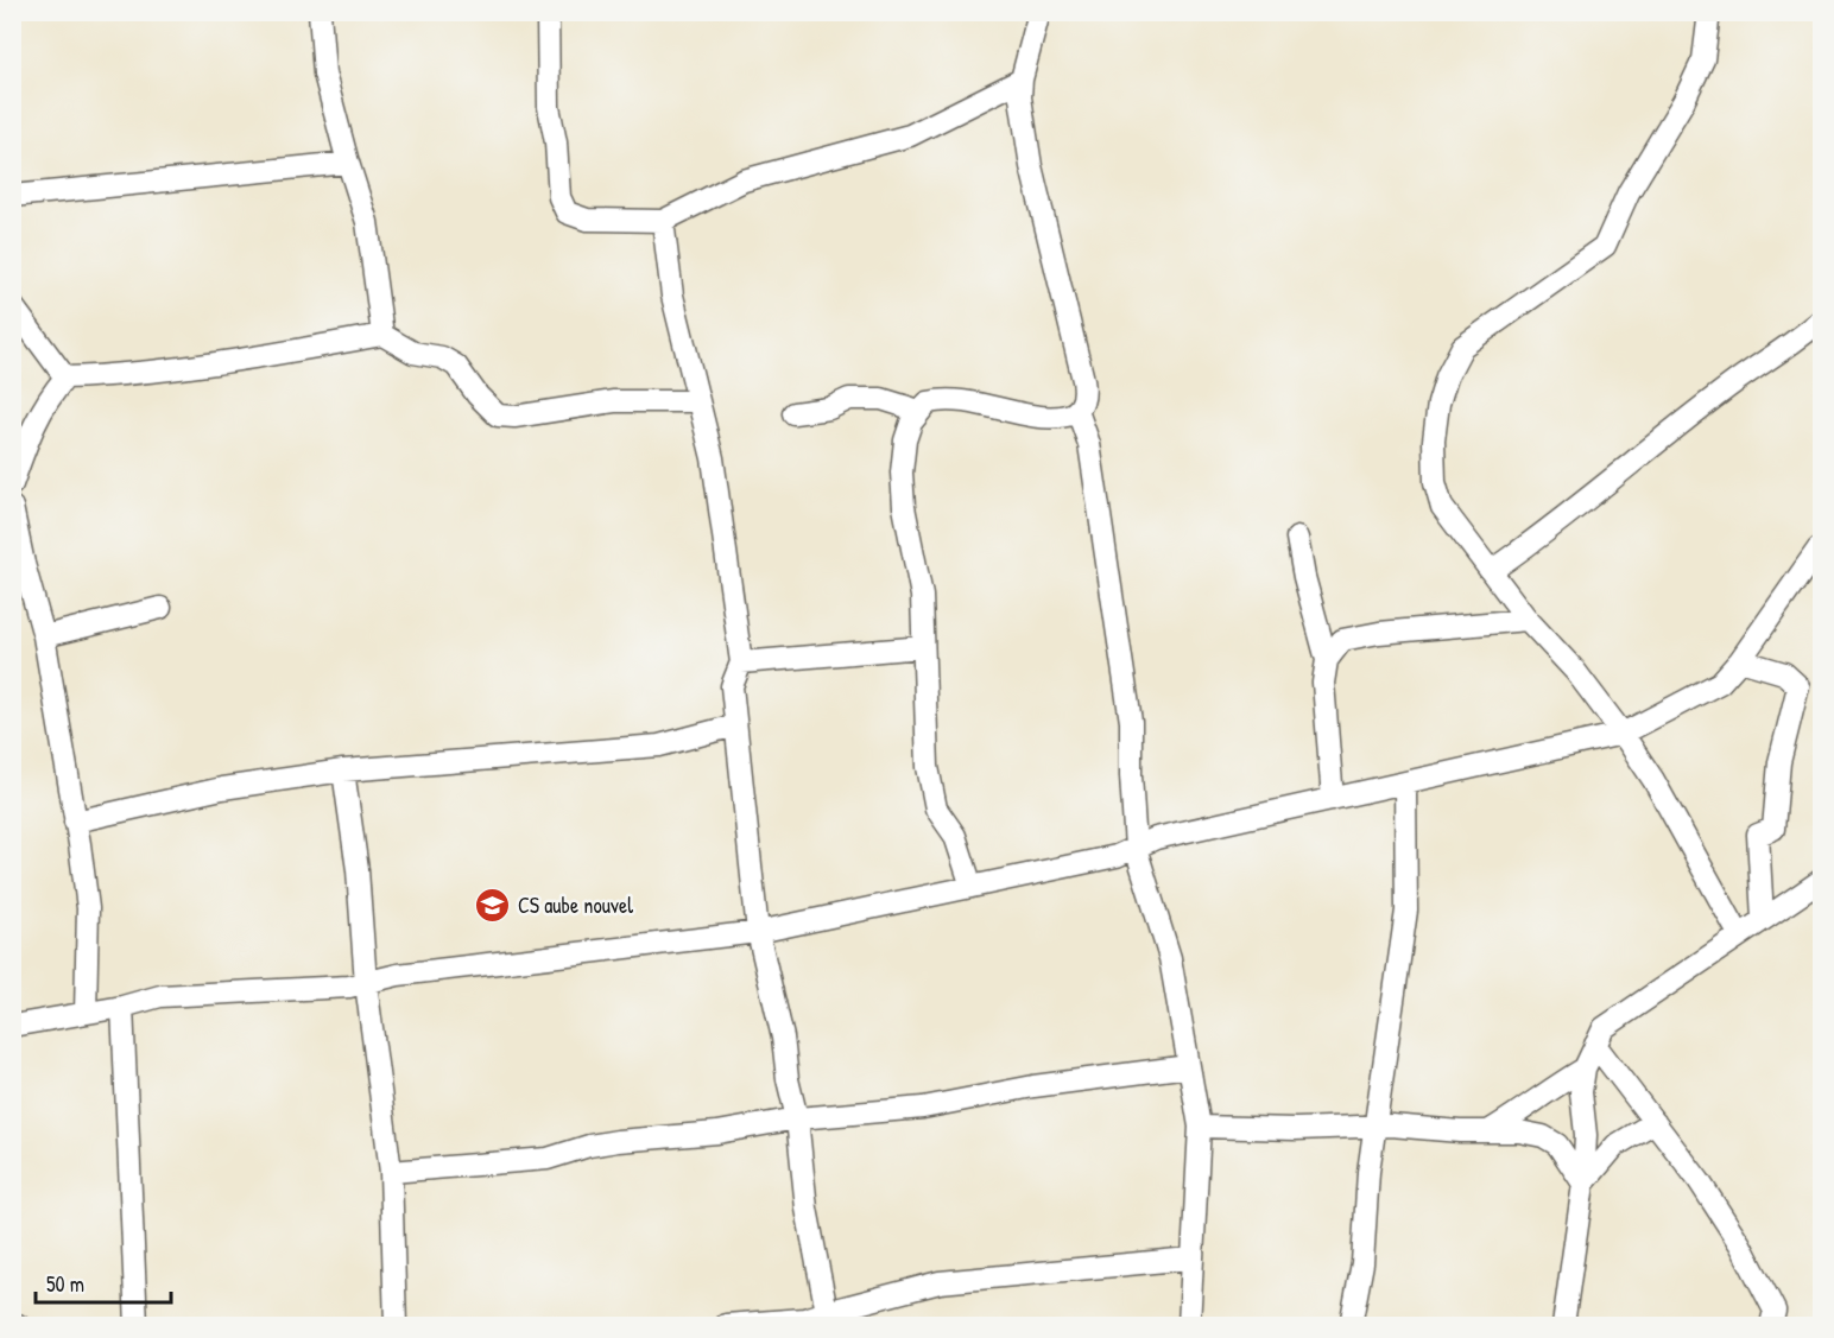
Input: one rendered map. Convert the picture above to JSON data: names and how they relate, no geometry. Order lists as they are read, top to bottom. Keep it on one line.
{"places":{"school or university":["CS aube nouvel"]},"scale_bar":"50 m"}
